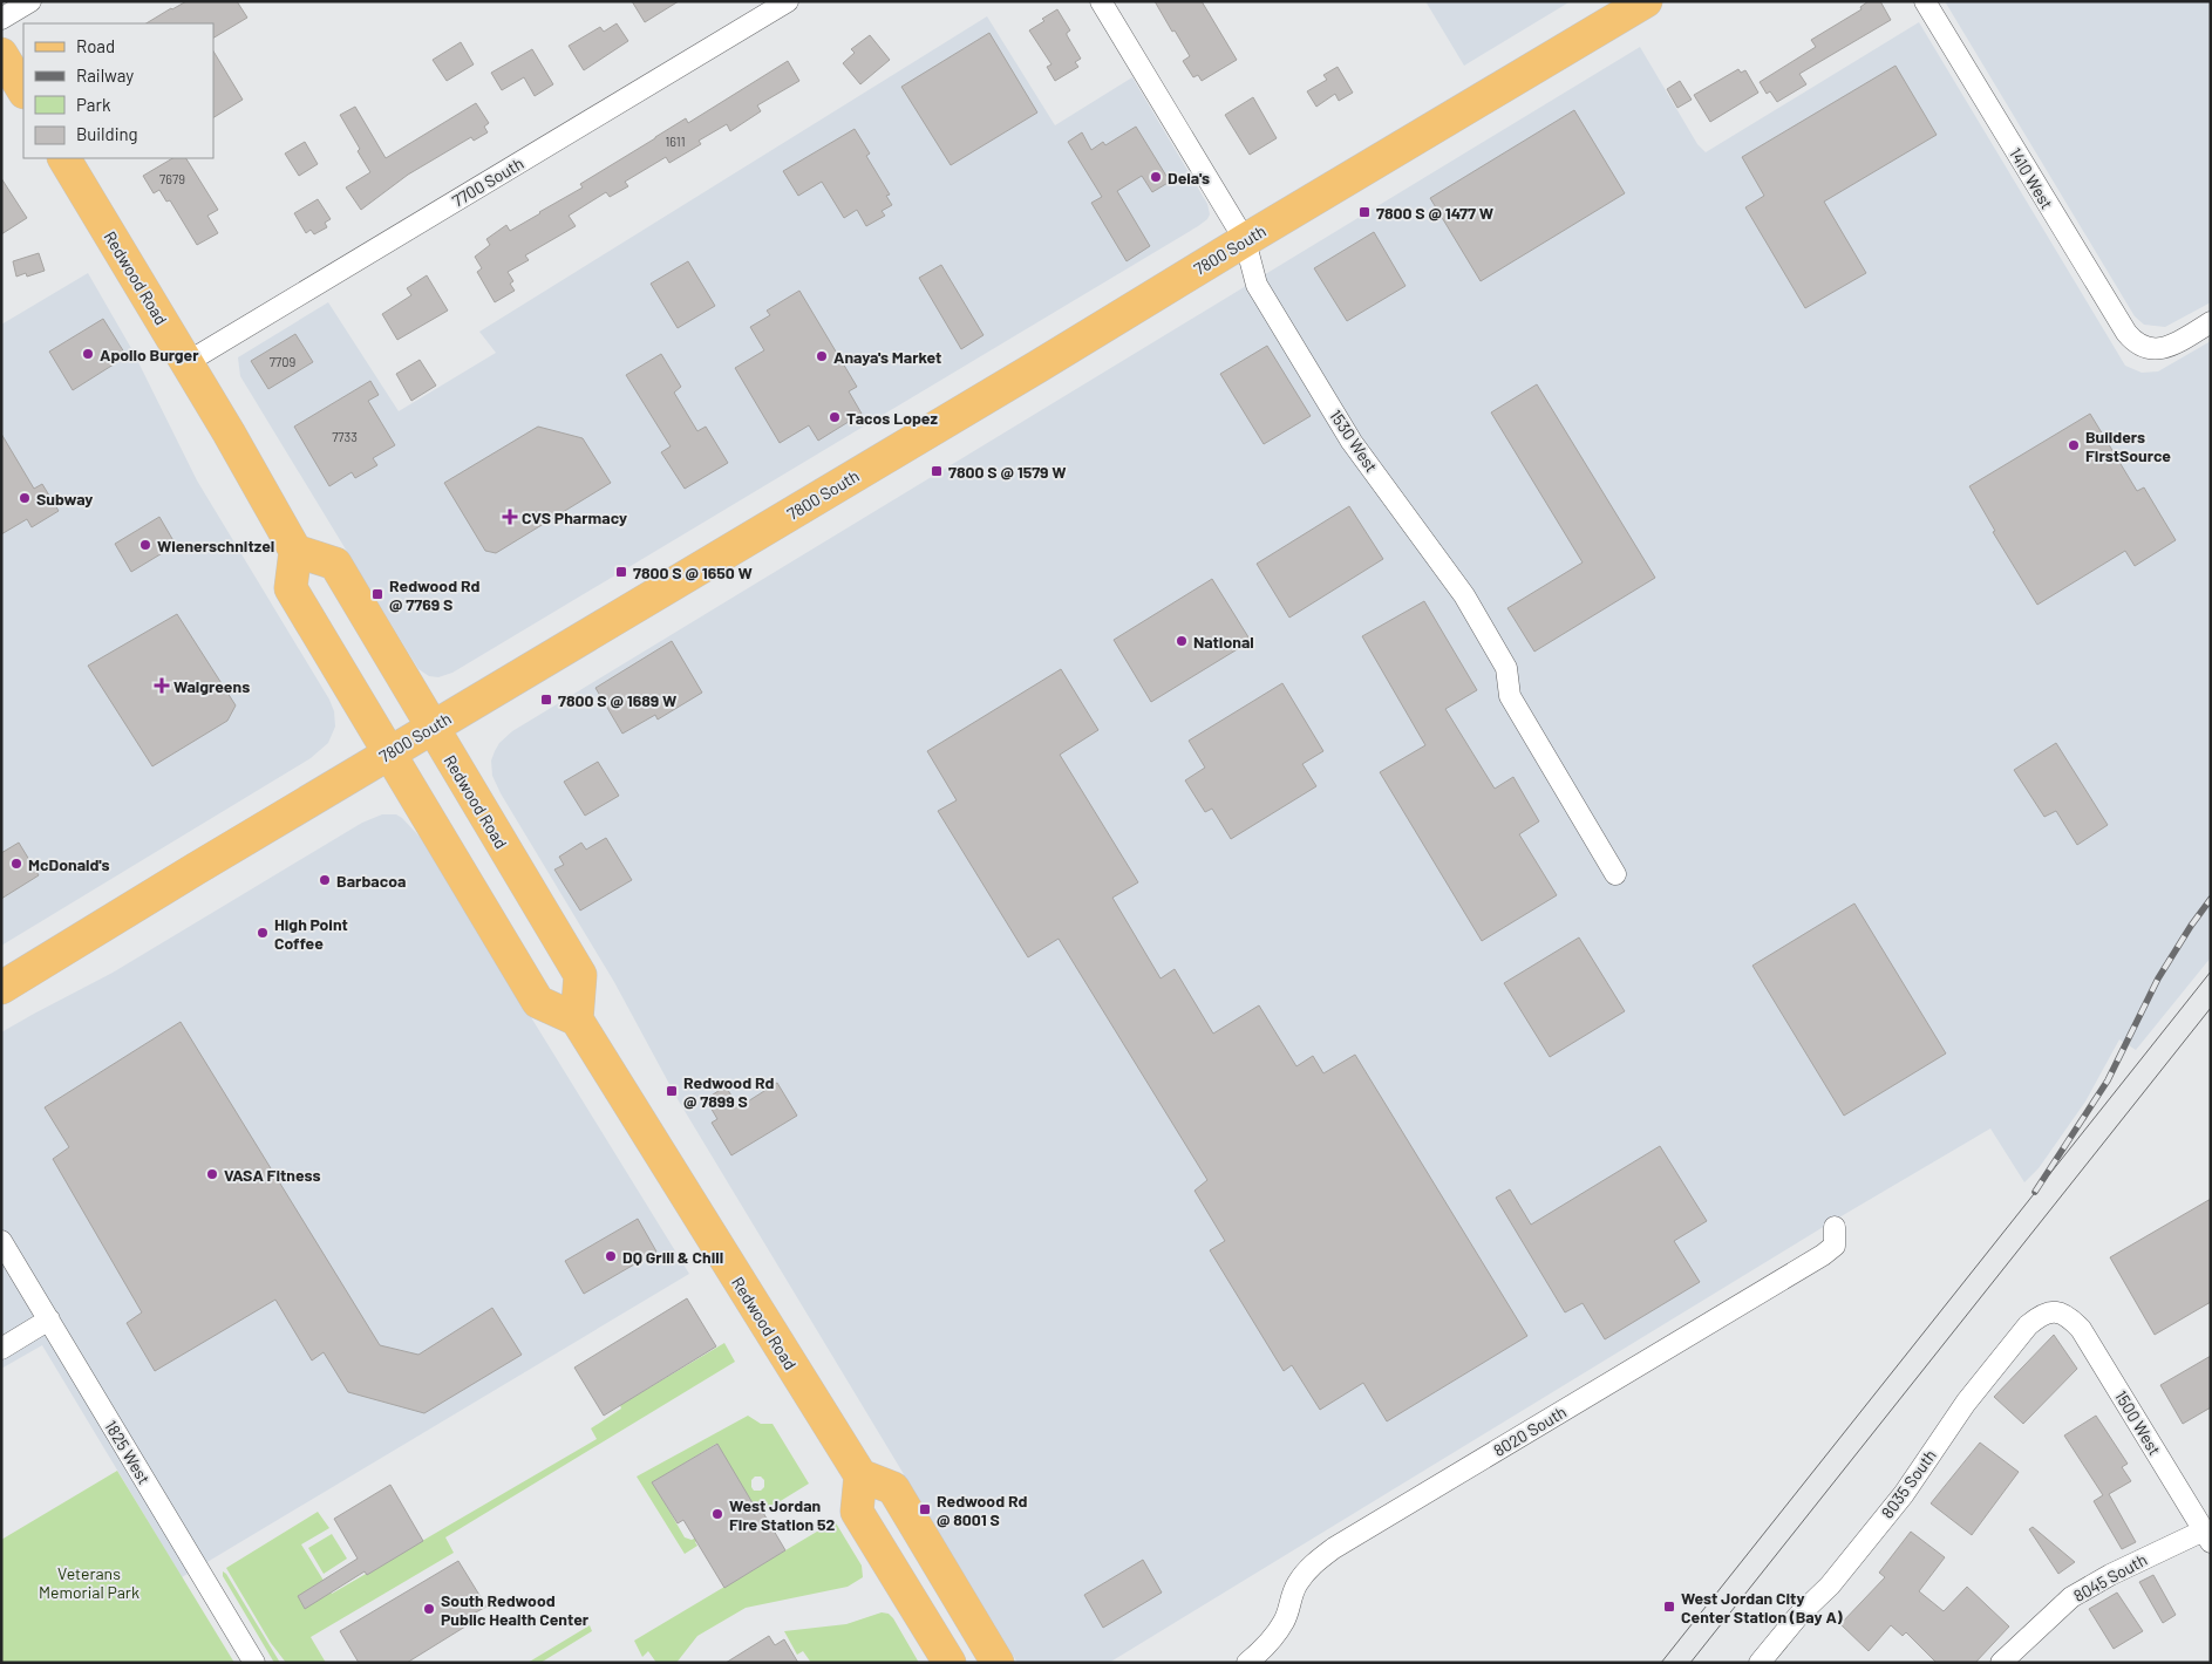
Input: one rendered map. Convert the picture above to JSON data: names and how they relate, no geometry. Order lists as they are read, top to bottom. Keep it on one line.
{"streets":{"main road":["7800 South","Redwood Road"],"street":["1410 West","7700 South","1530 West","1500 West","8020 South","1825 West","8035 South","8045 South"]},"crossings":[["7700 South","Redwood Road"],["7800 South","Redwood Road"],["7800 South","1530 West"],["1500 West","8035 South"],["1500 West","8045 South"]],"parks":["Veterans Memorial Park"],"places":{"other":["Deia's","Apollo Burger","Anaya's Market","Tacos Lopez","Builders FirstSource","Subway","Wienerschnitzel","National","McDonald's","Barbacoa","High Point Coffee","VASA Fitness","DQ Grill & Chill","West Jordan Fire Station 52","South Redwood Public Health Center"],"transit":["7800 S @ 1477 W","7800 S @ 1579 W","7800 S @ 1650 W","Redwood Rd @ 7769 S","7800 S @ 1689 W","Redwood Rd @ 7899 S","Redwood Rd @ 8001 S","West Jordan City Center Station (Bay A)"],"health":["CVS Pharmacy","Walgreens"]},"house_numbers":["1611","7679","7709","7733"],"legend":["Road","Railway","Park","Building"]}
